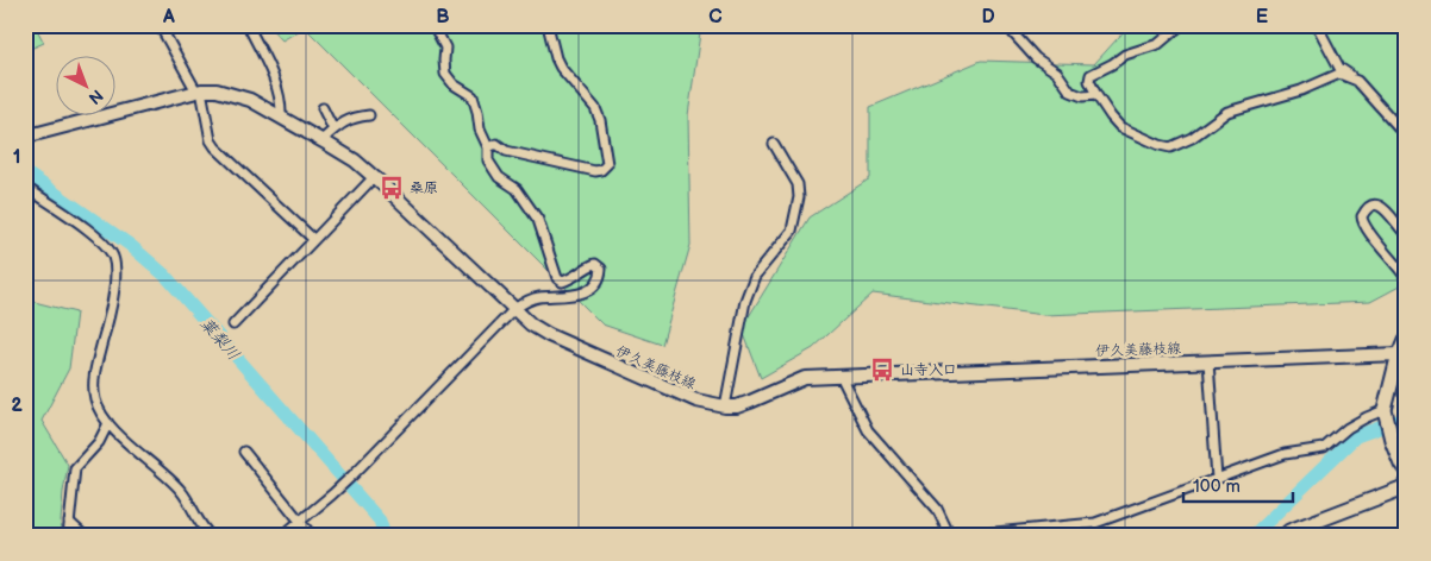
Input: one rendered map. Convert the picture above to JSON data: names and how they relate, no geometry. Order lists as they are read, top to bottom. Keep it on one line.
{"streets":{"main road":["伊久美藤枝線"]},"water":["葉梨川"],"places":{"bus stop":["桑原","山寺入口"]},"scale_bar":"100 m","north":"bottom right","grid":{"columns":["A","B","C","D","E"],"rows":["1","2"]}}
